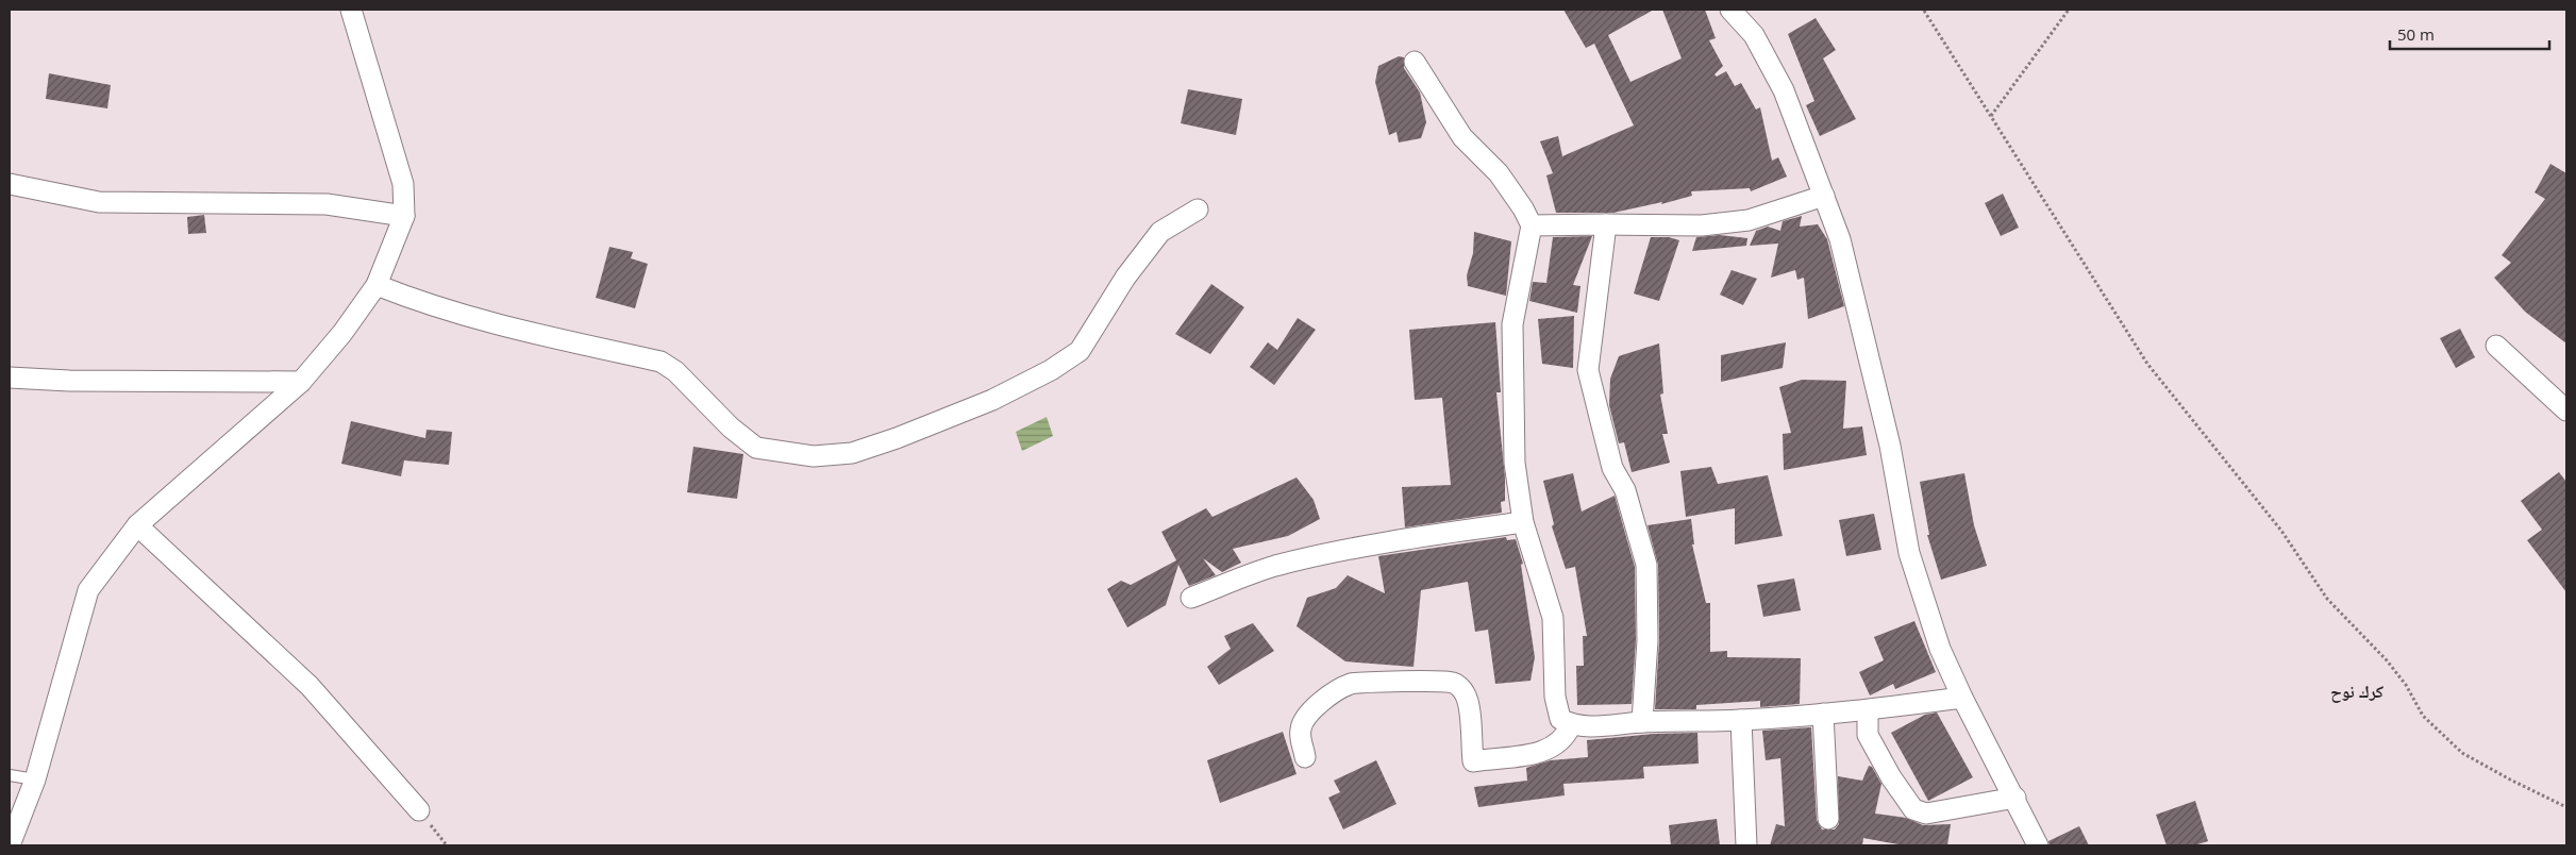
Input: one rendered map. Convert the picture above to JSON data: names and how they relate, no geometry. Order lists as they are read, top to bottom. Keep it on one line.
{"districts":["كرك نوح"],"scale_bar":"50 m"}
